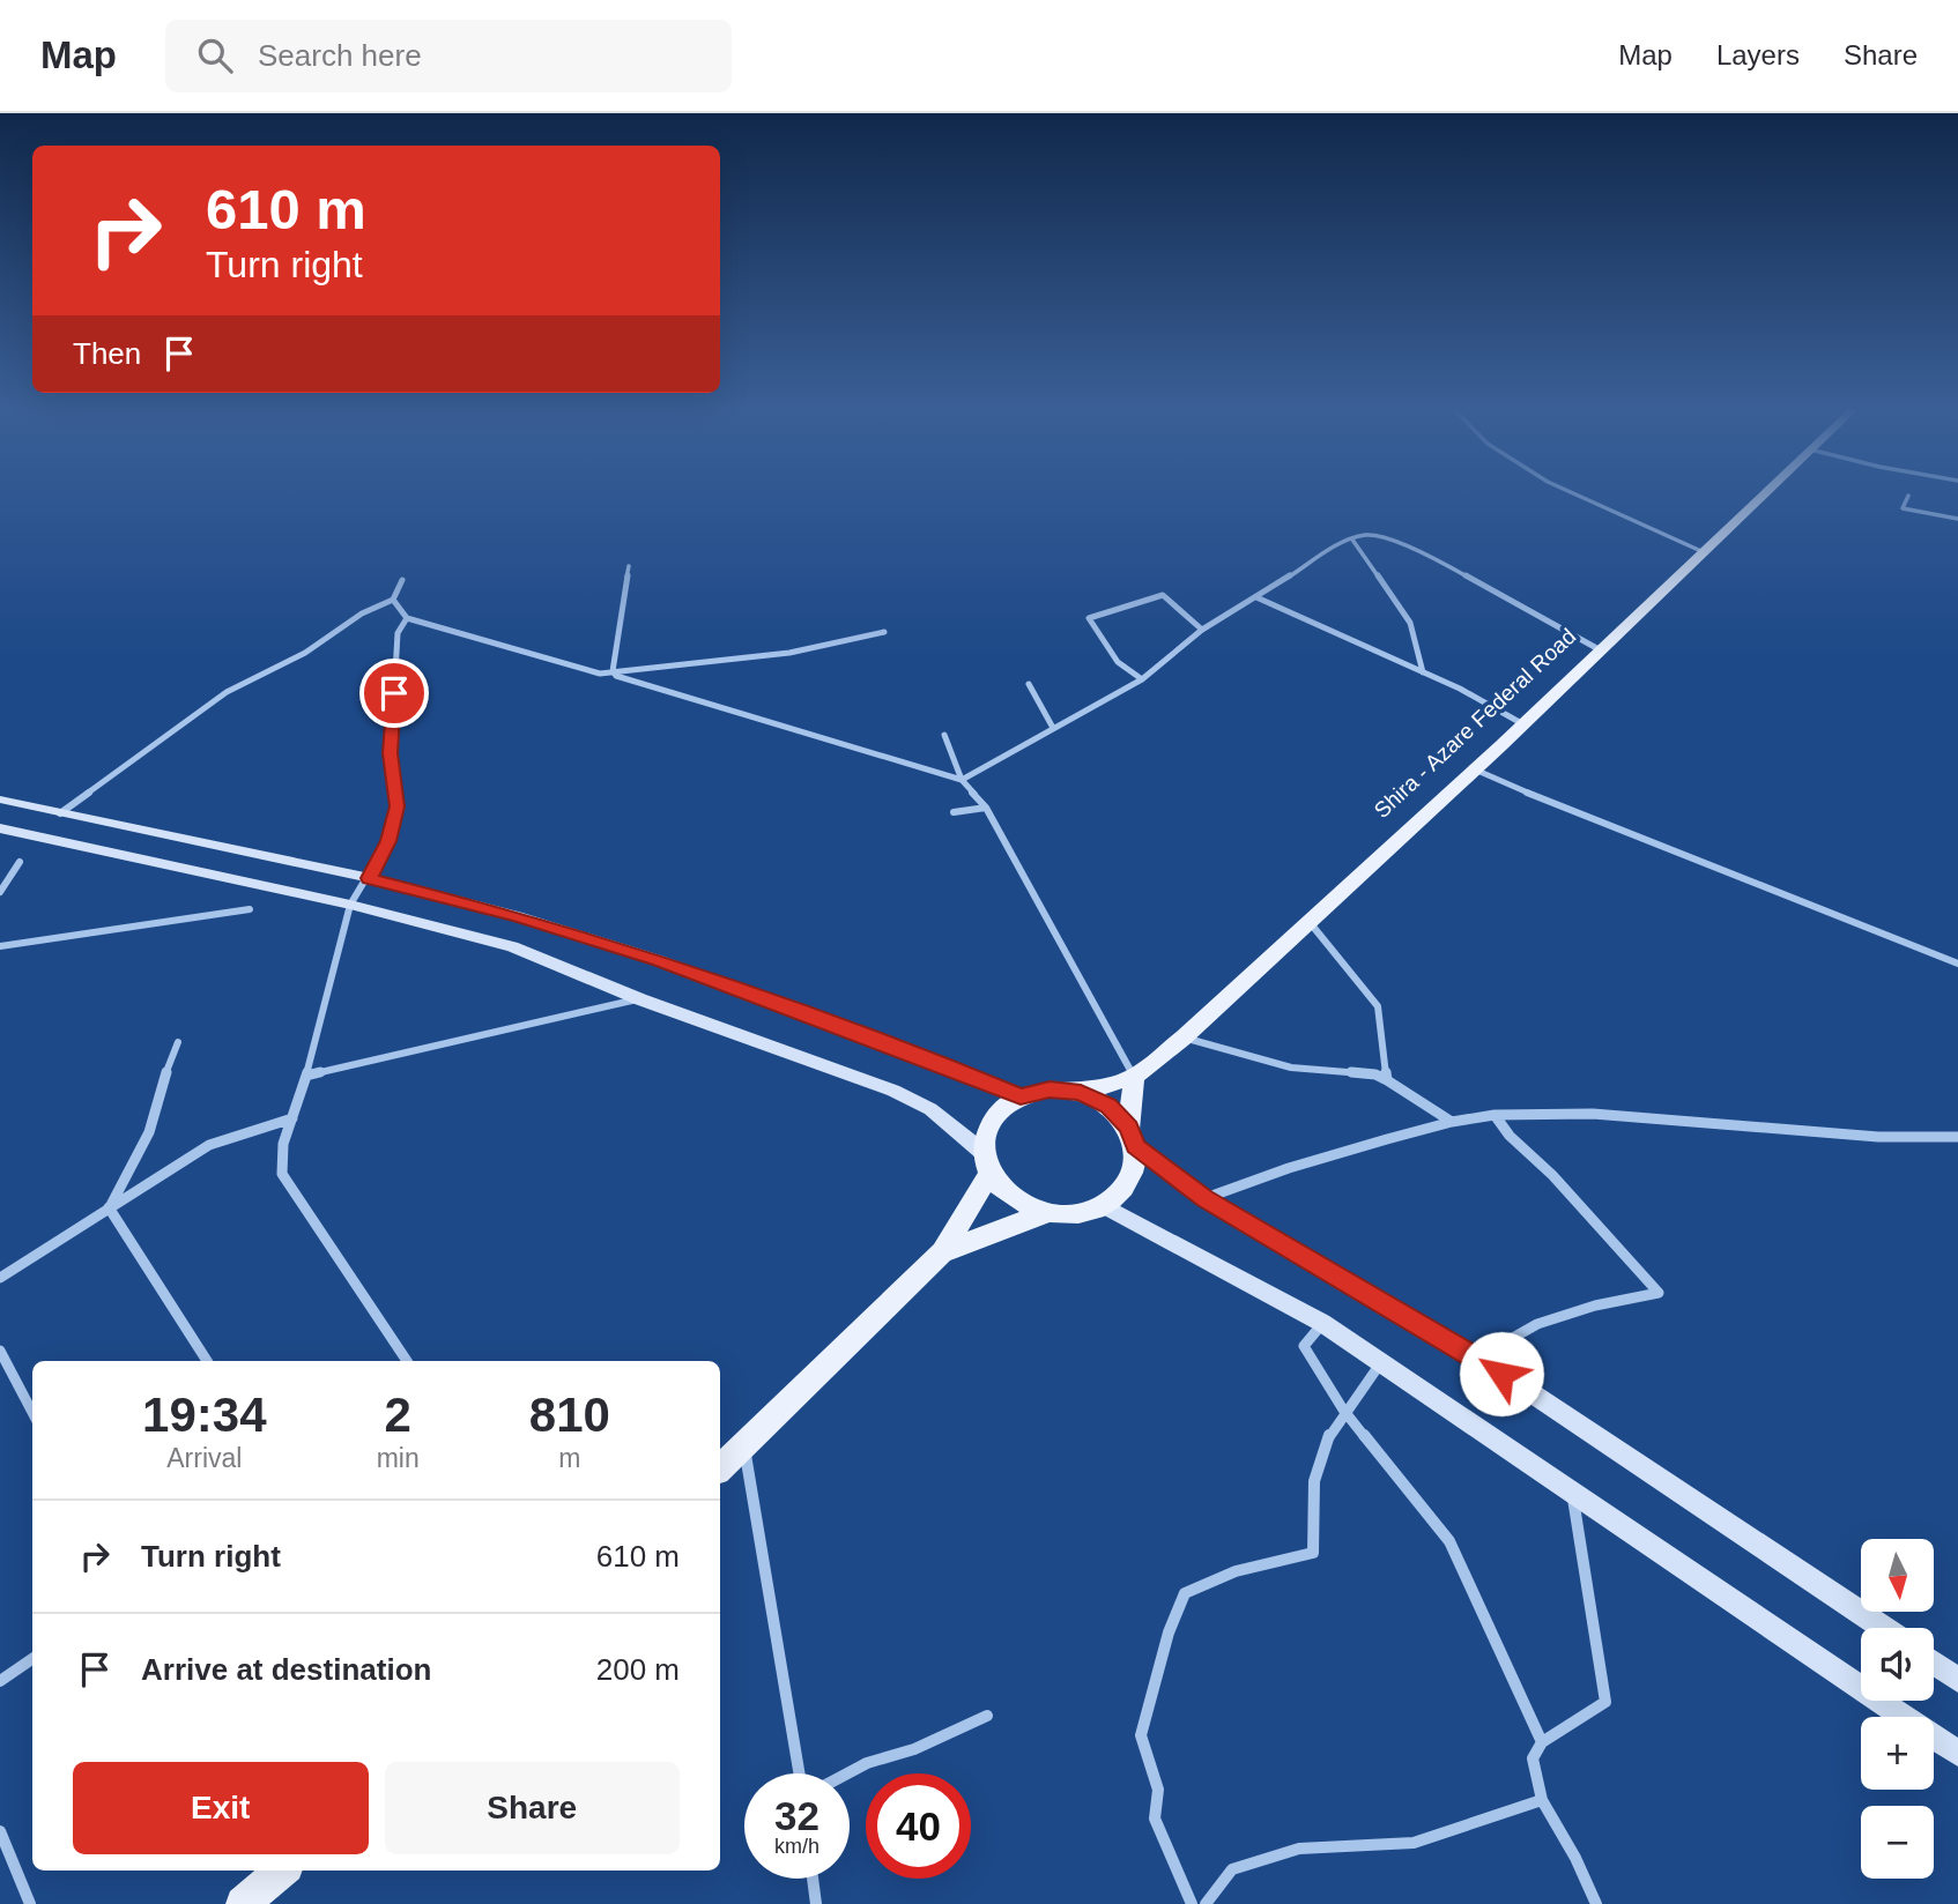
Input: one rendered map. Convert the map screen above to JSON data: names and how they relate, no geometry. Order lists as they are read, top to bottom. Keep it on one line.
{"streets":{"main road":["Shira - Azare Federal Road"]},"north":"bottom","page":{"header":"Map","search":"Search here","nav":["Map","Layers","Share"],"turn":["610 m","Turn right"],"then":"Then","eta":["19:34","Arrival","2","min","810","m"],"list":[{"name":"Turn right","value":"610 m"},{"name":"Arrive at destination","value":"200 m"}],"map_buttons":["+","−"],"buttons":["Exit","Share"],"speed":"32 km/h","limit":"40"}}
